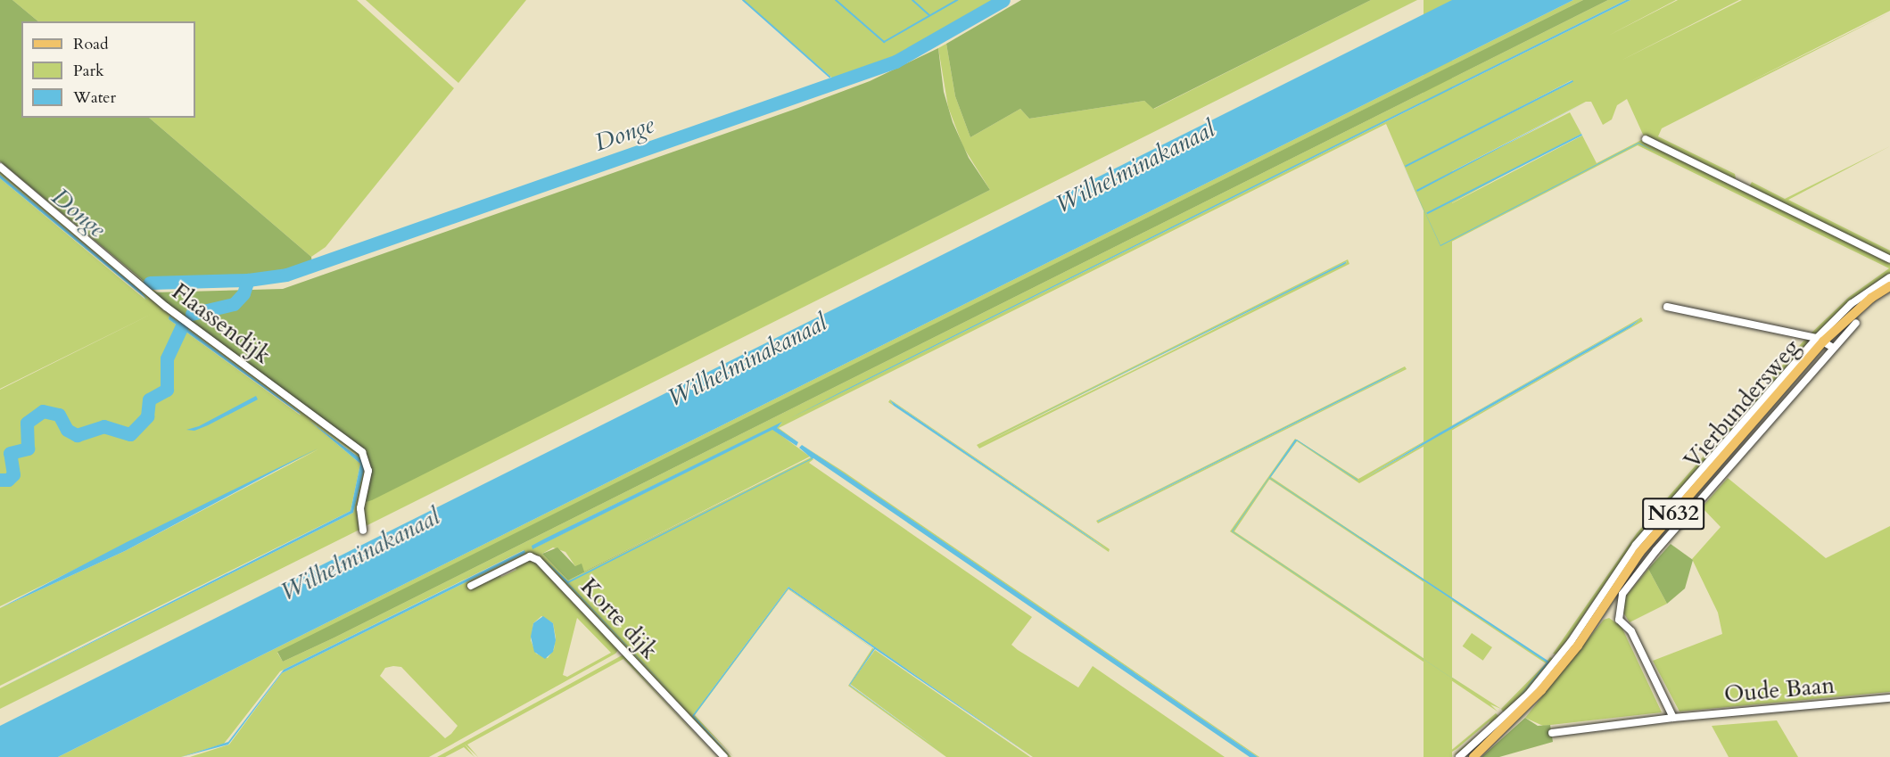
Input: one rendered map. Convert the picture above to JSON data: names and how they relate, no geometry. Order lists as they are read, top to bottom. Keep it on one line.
{"streets":{"main road":["Vierbundersweg","N632"],"street":["Flaassendijk","Korte dijk","Oude Baan"]},"crossings":[["Vierbundersweg","Oude Baan"]],"water":["Donge","Wilhelminakanaal"],"legend":["Road","Park","Water"]}
